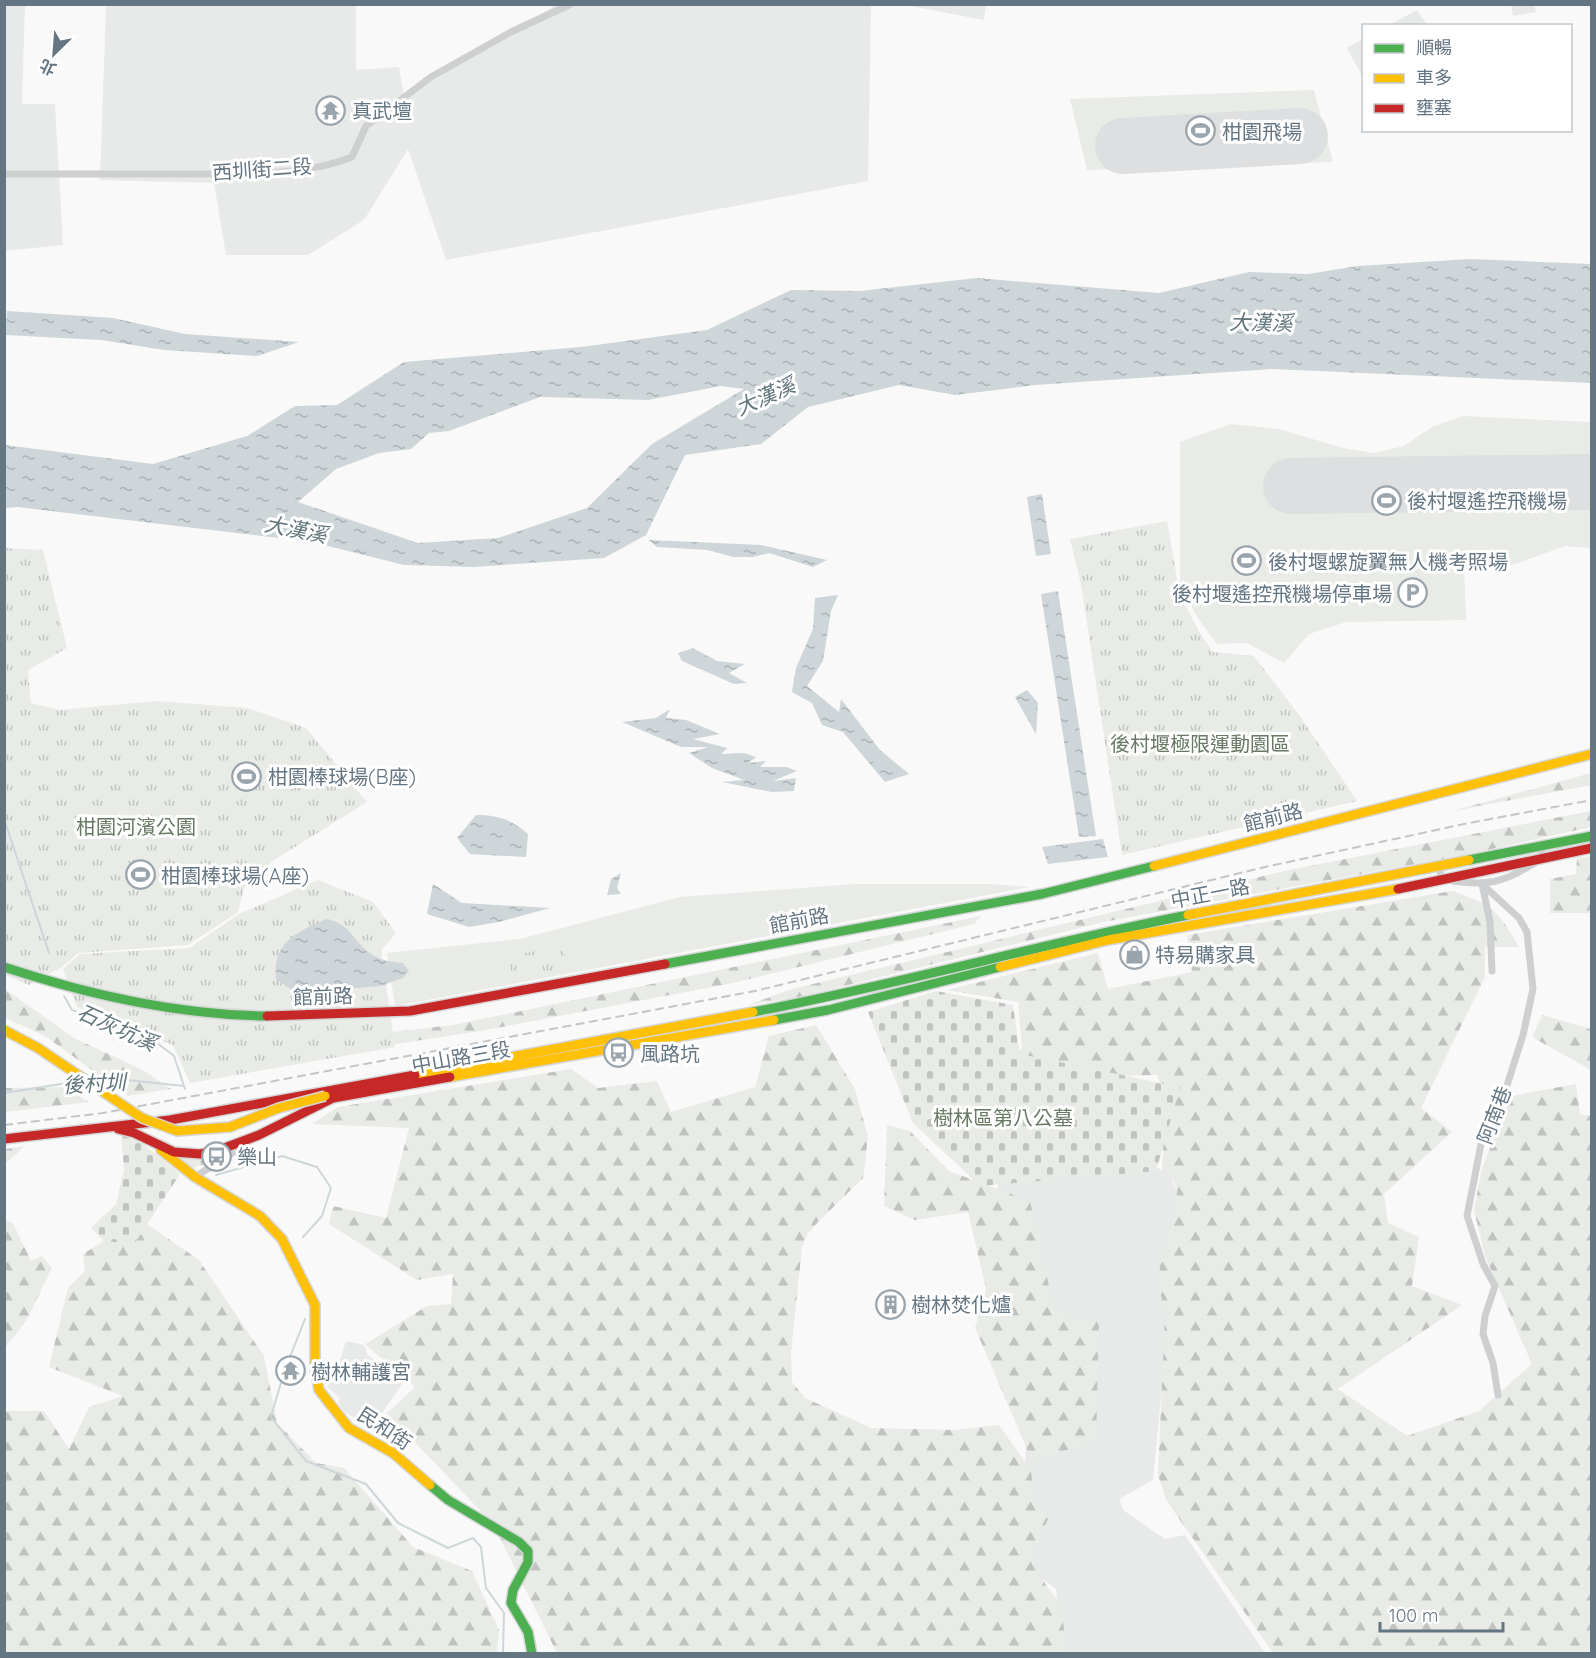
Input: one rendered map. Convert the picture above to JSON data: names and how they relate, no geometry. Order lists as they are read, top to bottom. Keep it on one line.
{"streets":{"main road":["館前路","中正一路","中山路三段","民和街"],"street":["西圳街二段","阿南巷"]},"crossings":[["中正一路","中山路三段"],["中山路三段","民和街"]],"water":["大漢溪","石灰坑溪","後村圳"],"parks":["後村堰極限運動園區","柑園河濱公園","樹林區第八公墓"],"places":{"temple":["真武壇","樹林輔護宮"],"sports":["柑園飛場","後村堰遙控飛機場","後村堰螺旋翼無人機考照場","柑園棒球場(B座)","柑園棒球場(A座)"],"parking":["後村堰遙控飛機場停車場"],"shop":["特易購家具"],"bus stop":["風路坑","樂山"],"building":["樹林焚化爐"]},"legend":["順暢","車多","壅塞"],"scale_bar":"100 m","north":"bottom left"}
